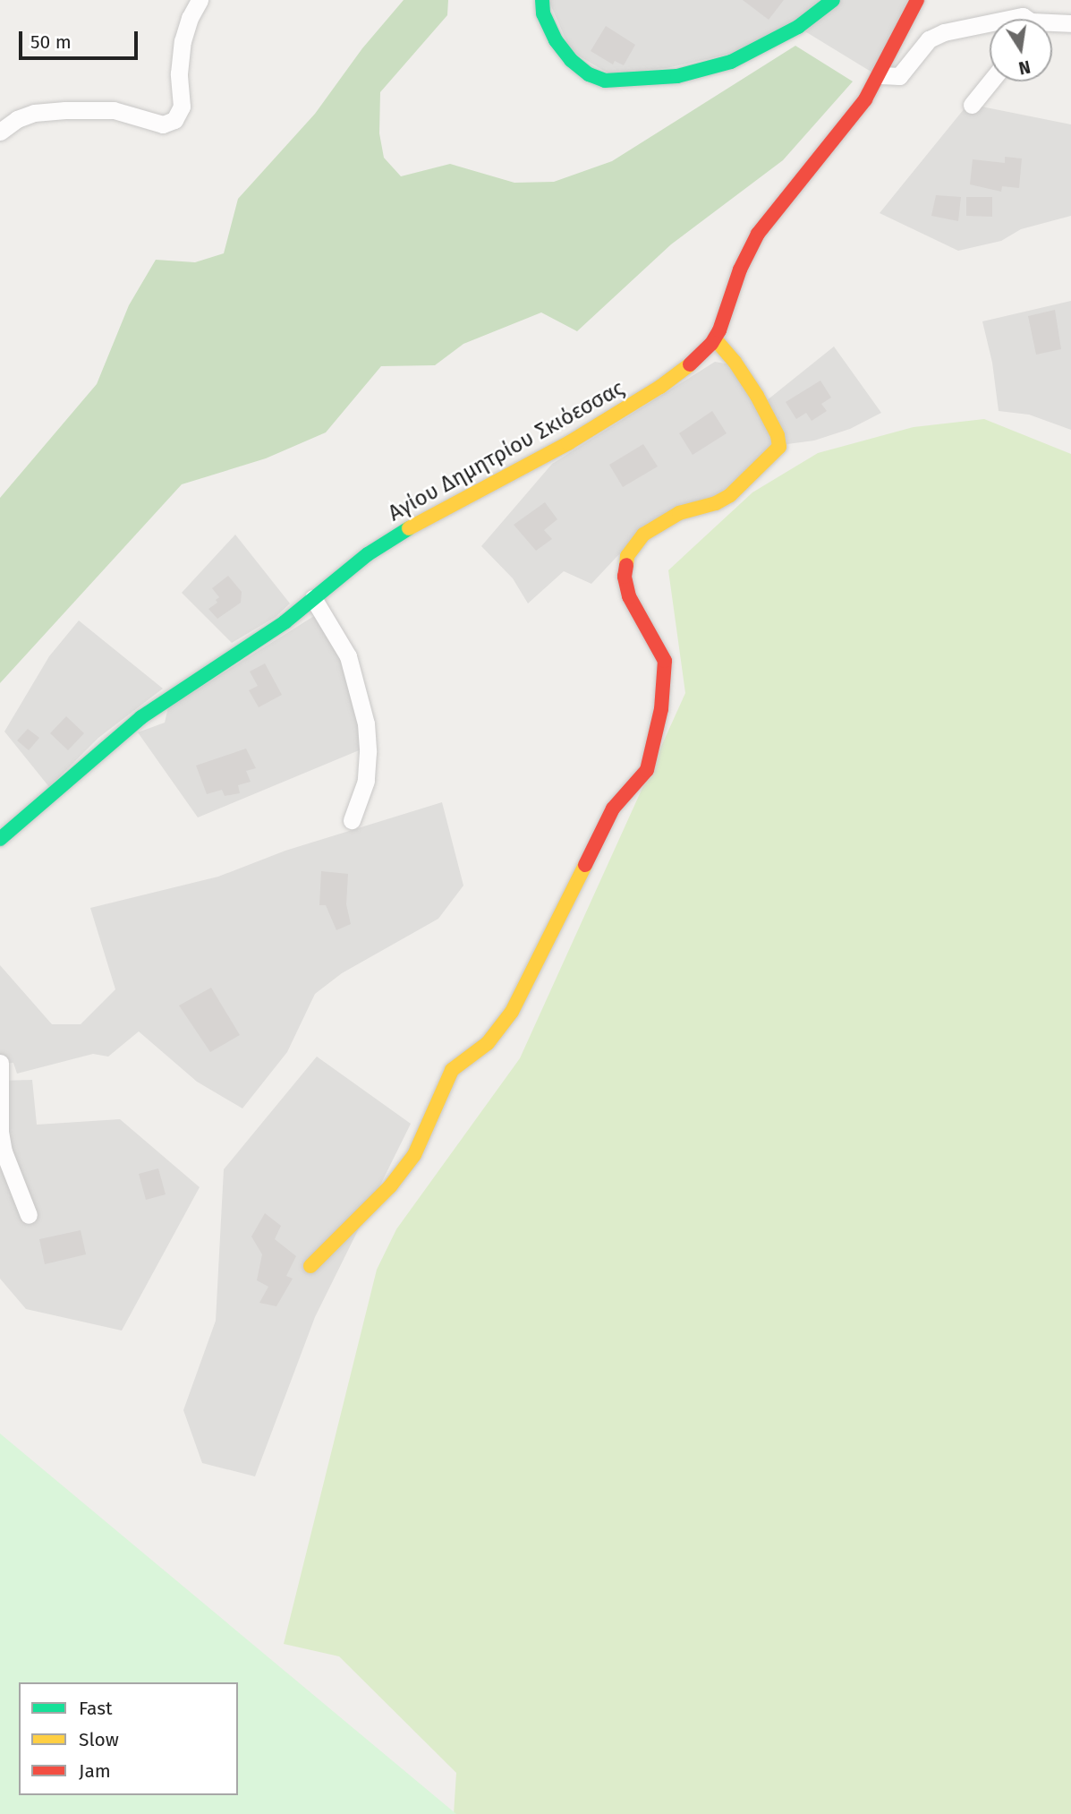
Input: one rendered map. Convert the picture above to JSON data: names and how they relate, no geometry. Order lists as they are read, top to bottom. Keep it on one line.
{"streets":{"street":["Αγίου Δημητρίου Σκιόεσσας"]},"legend":["Fast","Slow","Jam"],"scale_bar":"50 m","north":"bottom"}
